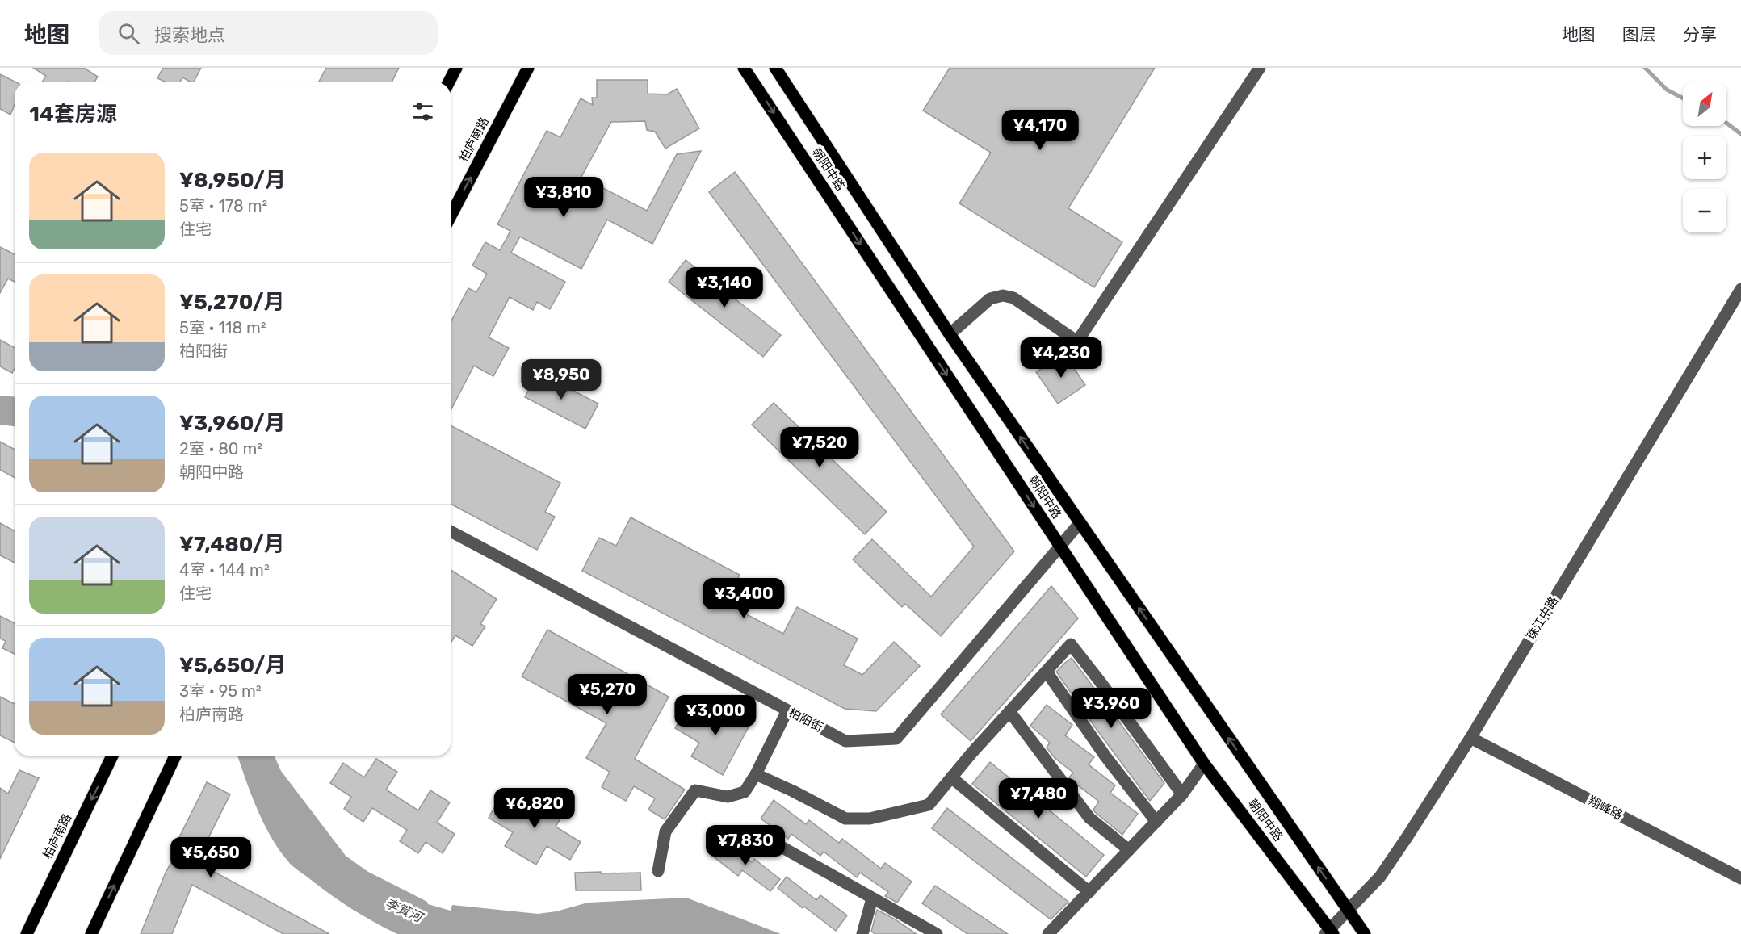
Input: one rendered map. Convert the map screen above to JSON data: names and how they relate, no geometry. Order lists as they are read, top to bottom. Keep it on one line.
{"streets":{"main road":["柏庐南路","朝阳中路"],"street":["珠江中路","柏阳街","翔峰路"]},"crossings":[["朝阳中路","珠江中路"],["朝阳中路","柏阳街"],["珠江中路","翔峰路"]],"water":["李箕河"],"north":"top right","page":{"header":"地图","search":"搜索地点","nav":["地图","图层","分享"],"map_buttons":["+","−"],"heading":"14套房源","price":["¥4,170","¥3,810","¥3,140","¥4,230","¥8,950","¥7,520","¥3,400","¥5,270","¥3,960","¥3,000","¥7,480","¥6,820","¥7,830","¥5,650"],"list":[{"name":"¥8,950/月","note":"5室 · 178 m² · 住宅"},{"name":"¥5,270/月","note":"5室 · 118 m² · 柏阳街"},{"name":"¥3,960/月","note":"2室 · 80 m² · 朝阳中路"},{"name":"¥7,480/月","note":"4室 · 144 m² · 住宅"},{"name":"¥5,650/月","note":"3室 · 95 m² · 柏庐南路"}]}}
